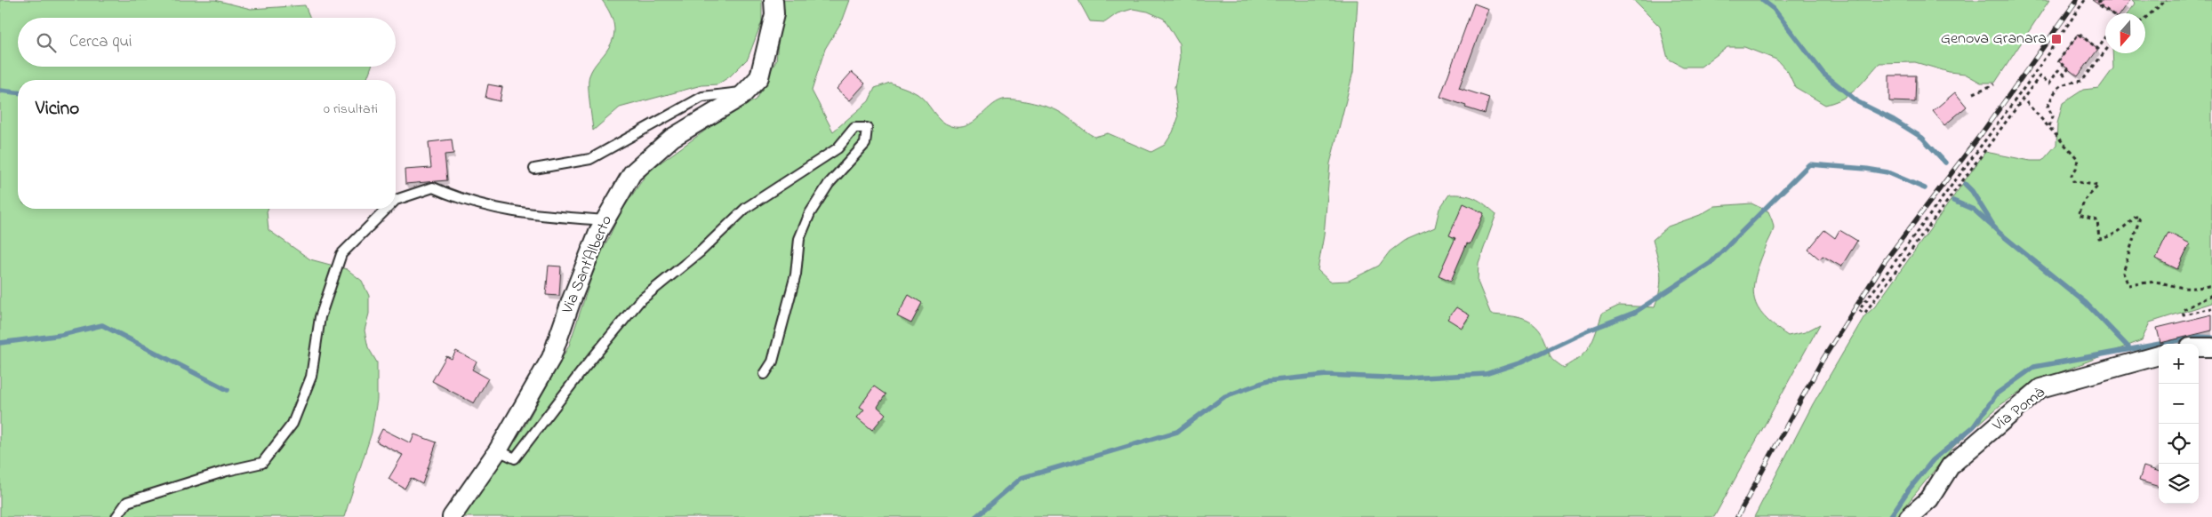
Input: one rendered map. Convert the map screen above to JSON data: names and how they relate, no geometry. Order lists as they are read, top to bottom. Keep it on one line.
{"streets":{"street":["Via Sant'Alberto","Via Pomà"]},"places":{"transit":["Genova Granara"]},"north":"bottom","page":{"search":"Cerca qui","heading":["Vicino","0 risultati"],"map_buttons":["+","−"]}}
